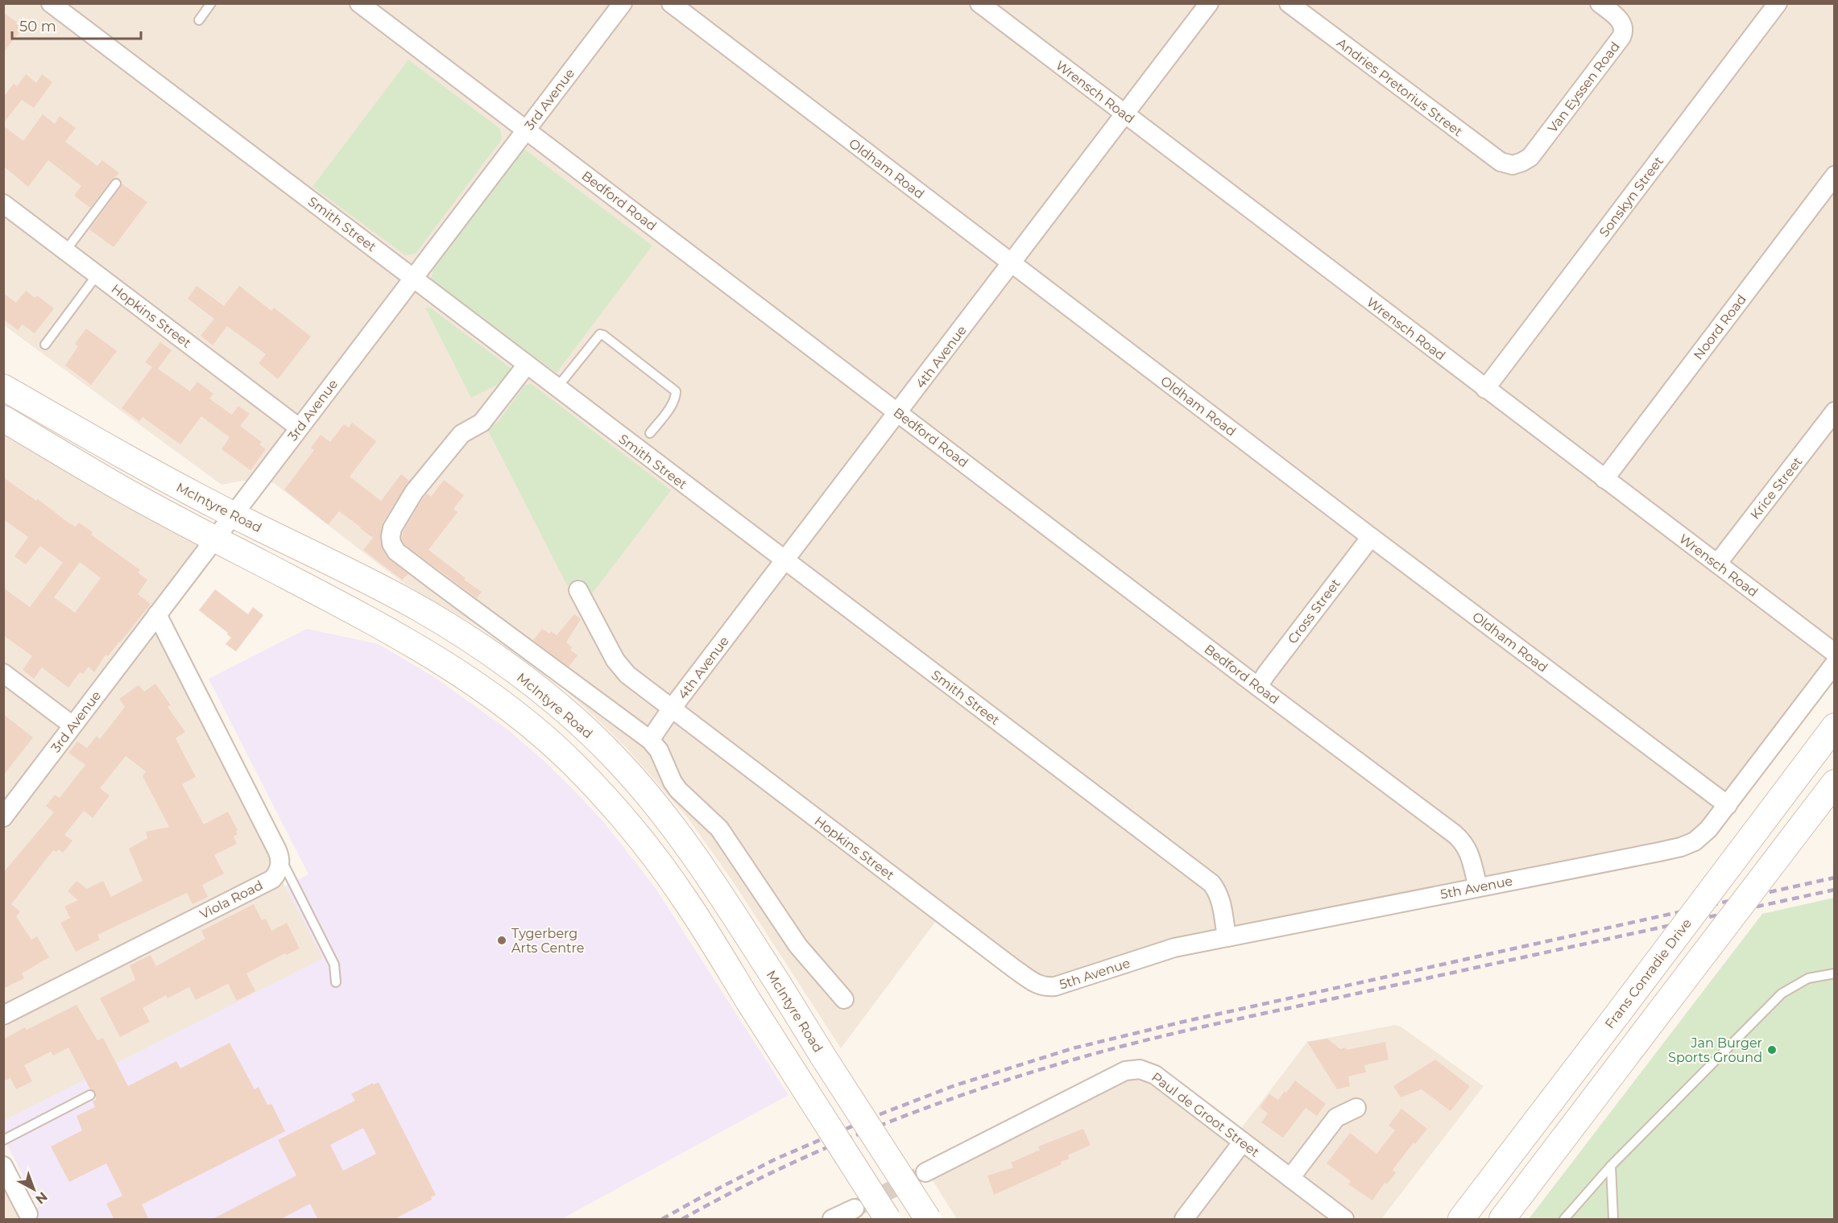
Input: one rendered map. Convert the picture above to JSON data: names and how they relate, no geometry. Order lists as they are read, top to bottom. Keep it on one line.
{"streets":{"main road":["McIntyre Road","Frans Conradie Drive"],"street":["Andries Pretorius Street","Van Eyssen Road","Wrensch Road","3rd Avenue","Oldham Road","Sonskyn Street","Bedford Road","Smith Street","Hopkins Street","Noord Road","4th Avenue","Krice Street","Cross Street","5th Avenue","Viola Road","Paul de Groot Street"]},"crossings":[["Andries Pretorius Street","Van Eyssen Road"],["Wrensch Road","Sonskyn Street"],["Wrensch Road","Noord Road"],["Wrensch Road","4th Avenue"],["Wrensch Road","Krice Street"],["3rd Avenue","Bedford Road"],["3rd Avenue","Smith Street"],["3rd Avenue","Hopkins Street"],["3rd Avenue","McIntyre Road"],["3rd Avenue","Viola Road"],["Oldham Road","4th Avenue"],["Oldham Road","Cross Street"],["Oldham Road","5th Avenue"],["Bedford Road","4th Avenue"],["Bedford Road","Cross Street"],["Bedford Road","5th Avenue"],["Smith Street","4th Avenue"],["Smith Street","5th Avenue"],["Hopkins Street","4th Avenue"],["Hopkins Street","5th Avenue"]],"places":["Tygerberg Arts Centre","Jan Burger Sports Ground"],"scale_bar":"50 m","north":"bottom right"}
